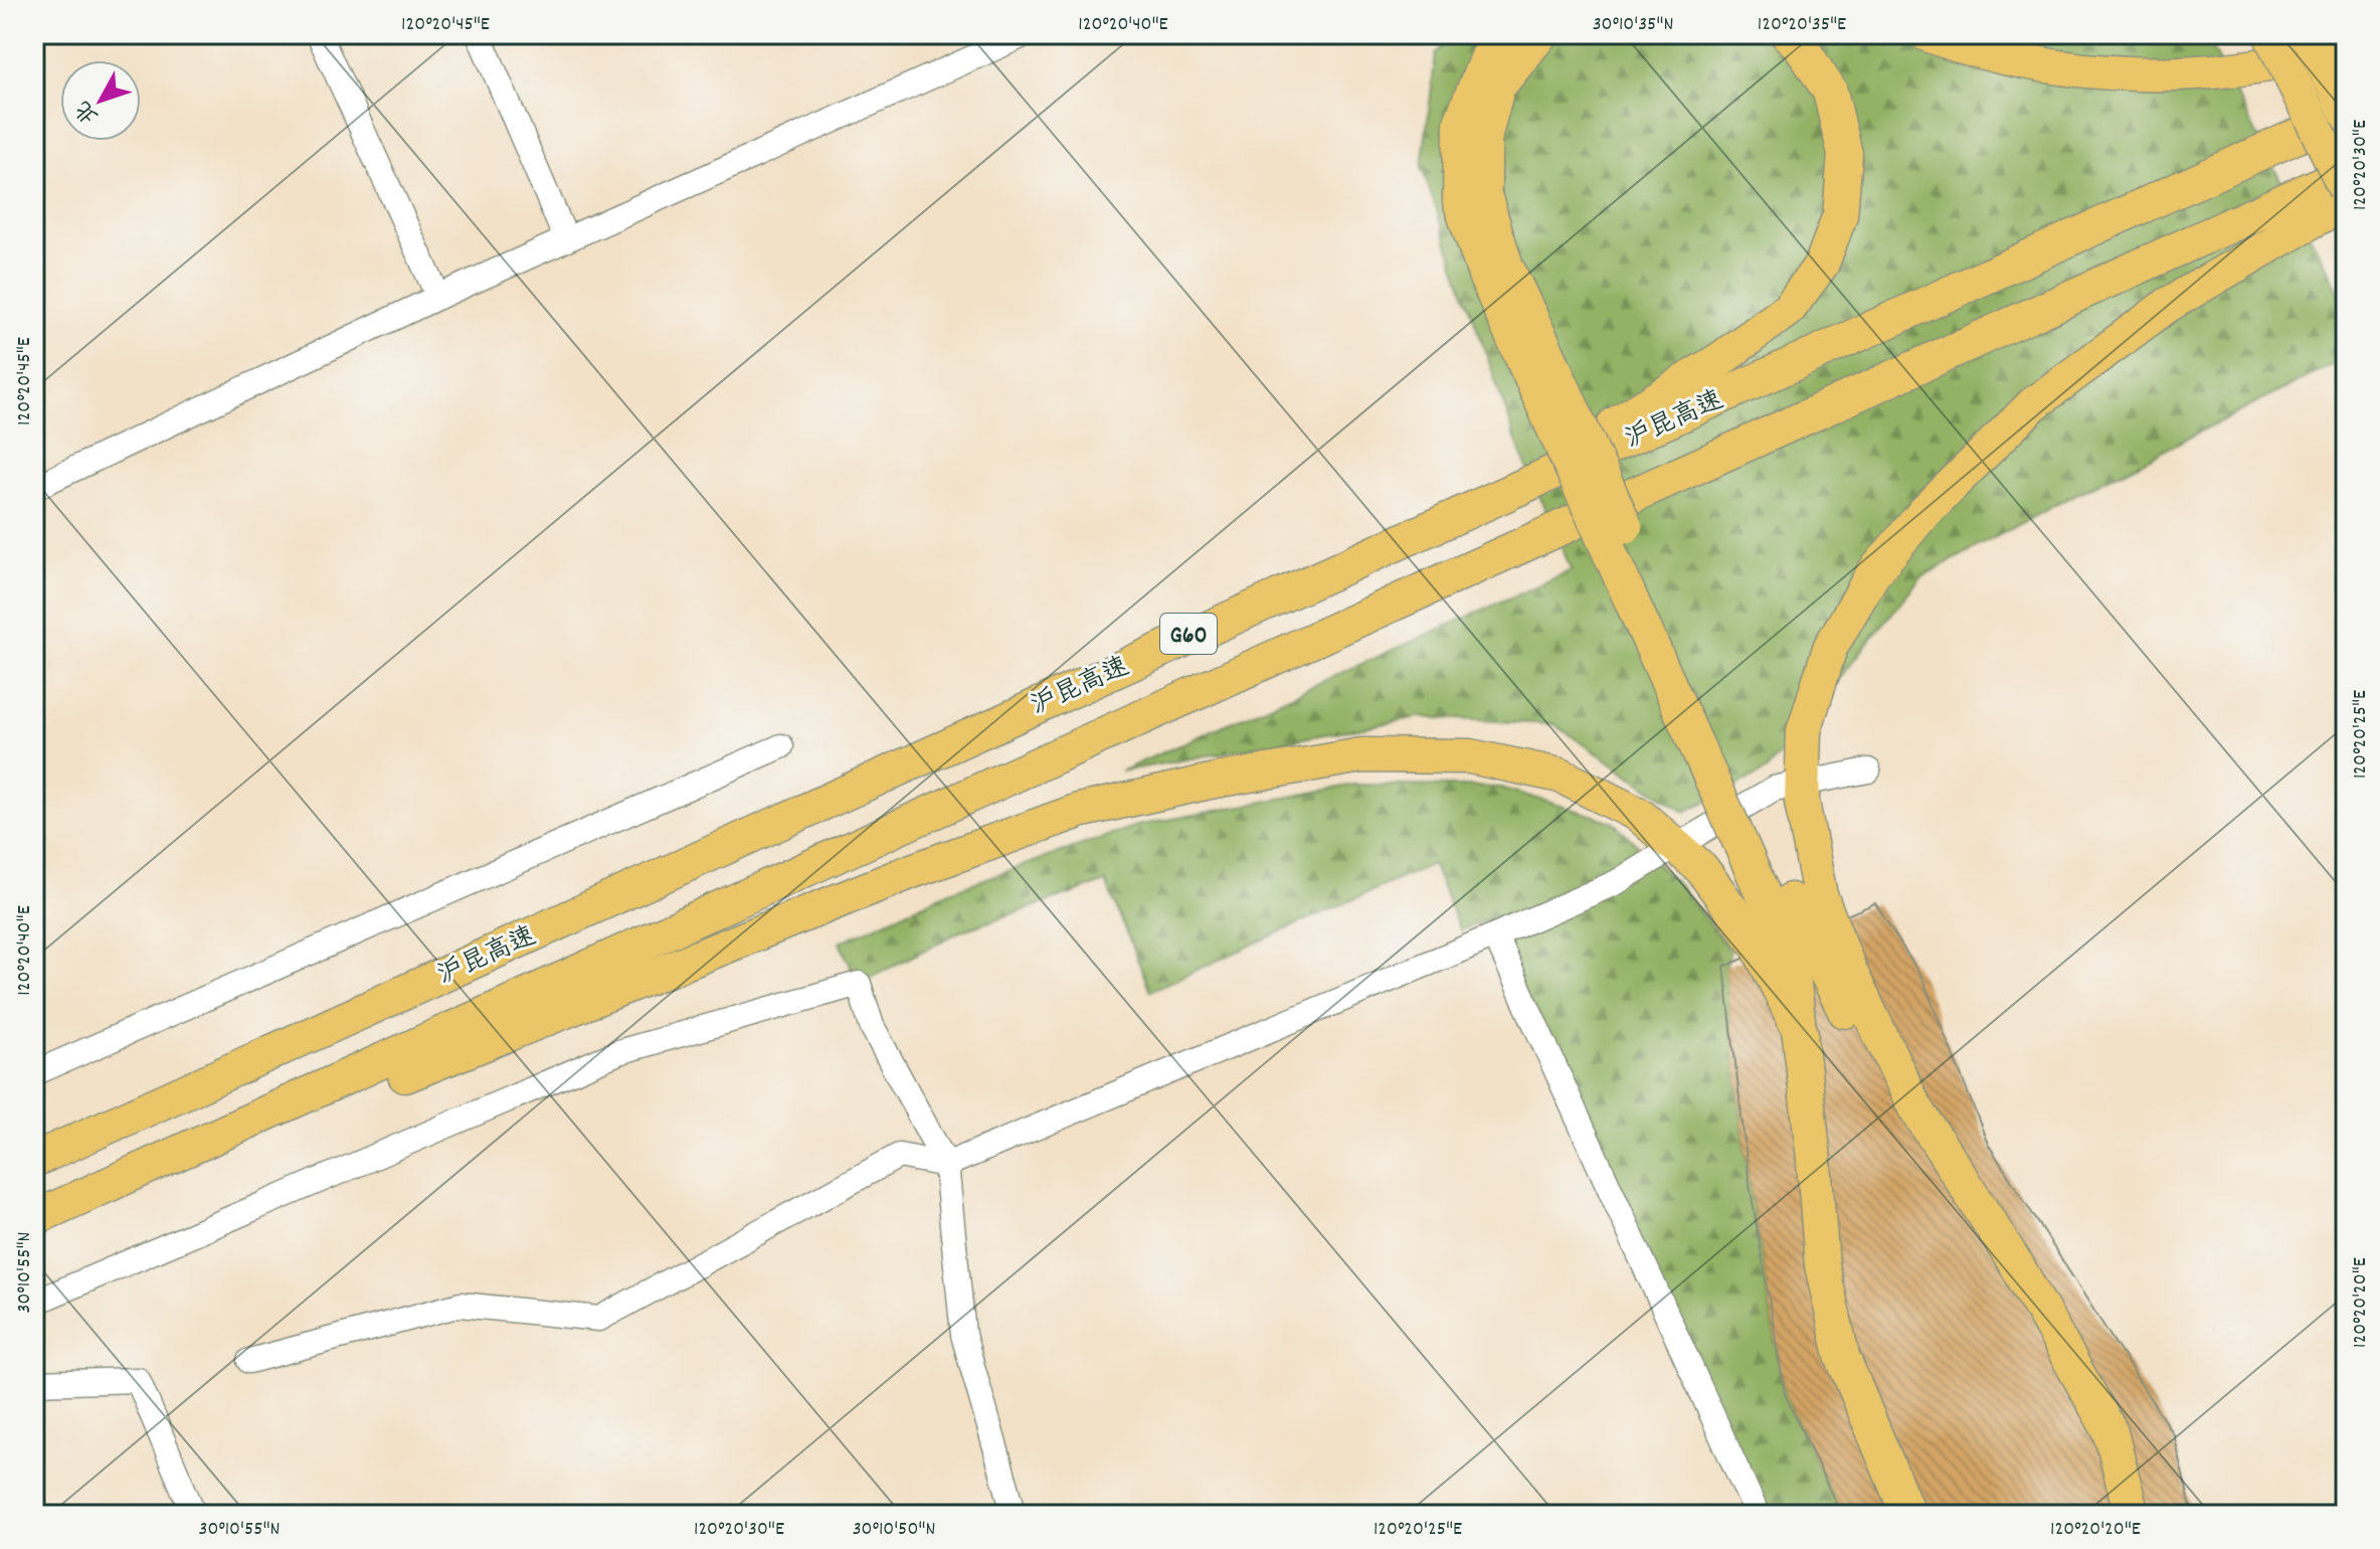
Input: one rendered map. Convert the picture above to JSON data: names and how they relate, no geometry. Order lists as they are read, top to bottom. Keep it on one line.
{"streets":{"highway":["沪昆高速","G60"]},"north":"bottom left","coordinates":["120°20'45\"E","120°20'40\"E","30°10'35\"N","120°20'35\"E","120°20'30\"E","120°20'25\"E","30°10'55\"N","120°20'20\"E","30°10'50\"N"]}
